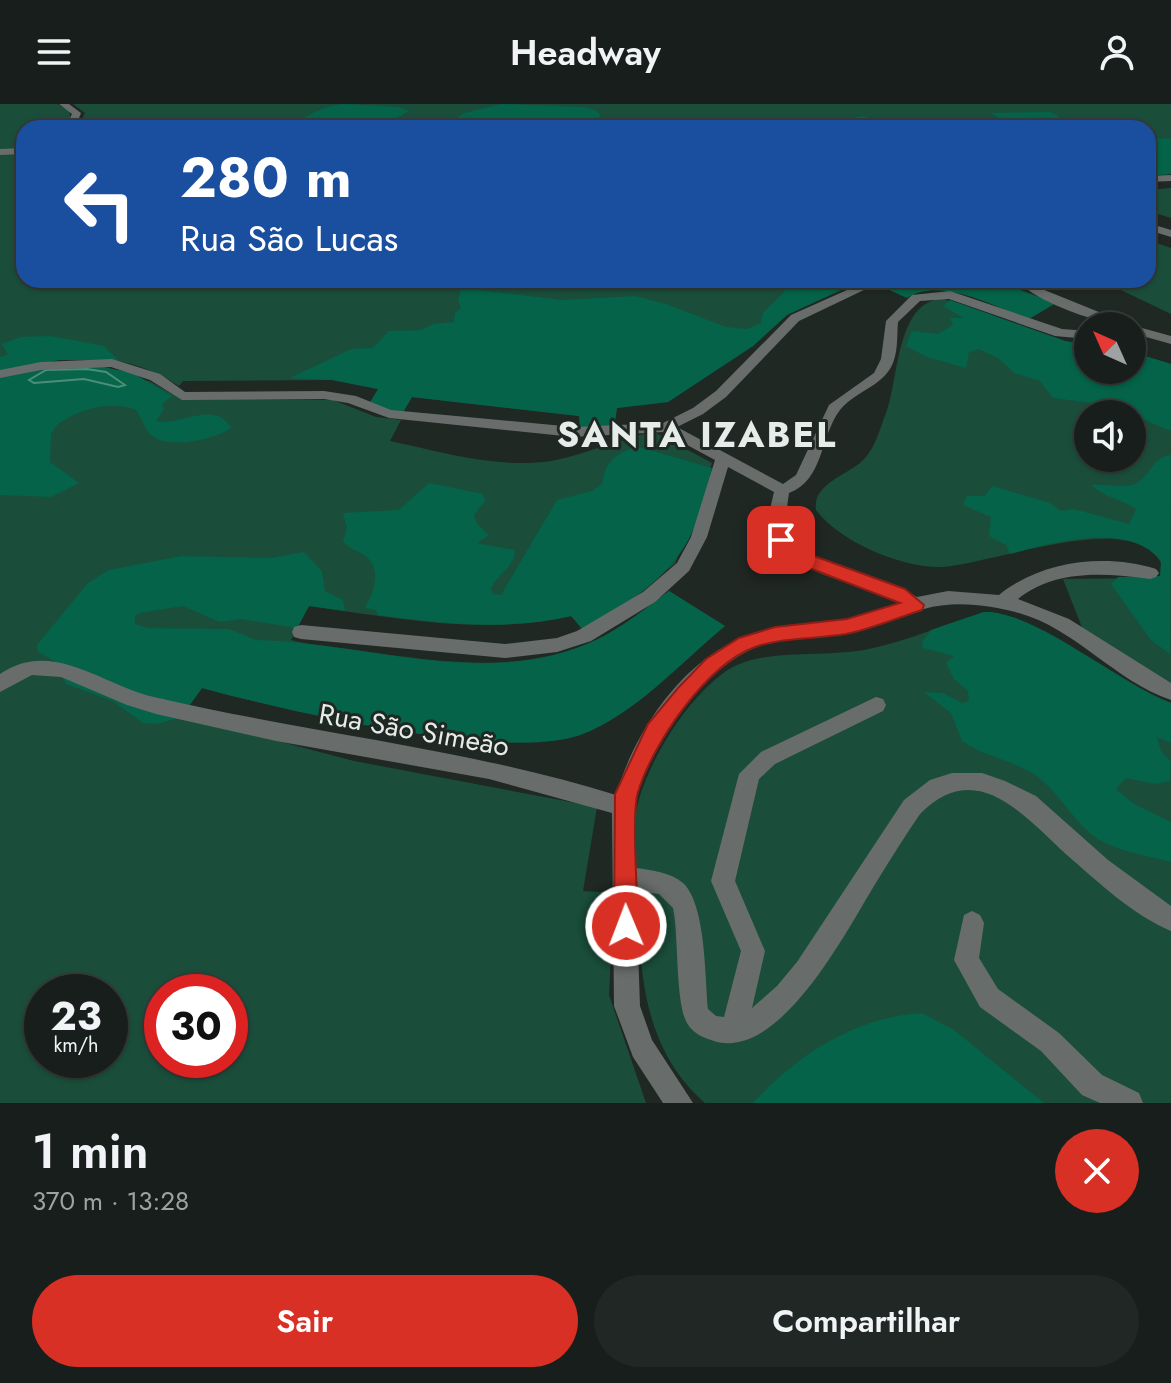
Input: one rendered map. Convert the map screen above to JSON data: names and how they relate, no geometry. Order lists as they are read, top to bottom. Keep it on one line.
{"streets":{"street":["Rua São Simeão"]},"districts":["SANTA IZABEL"],"north":"top left","page":{"header":"Headway","turn":["280 m","Rua São Lucas"],"speed":"23 km/h","limit":"30","heading":["1 min","370 m · 13:28"],"buttons":["Sair","Compartilhar"]}}
